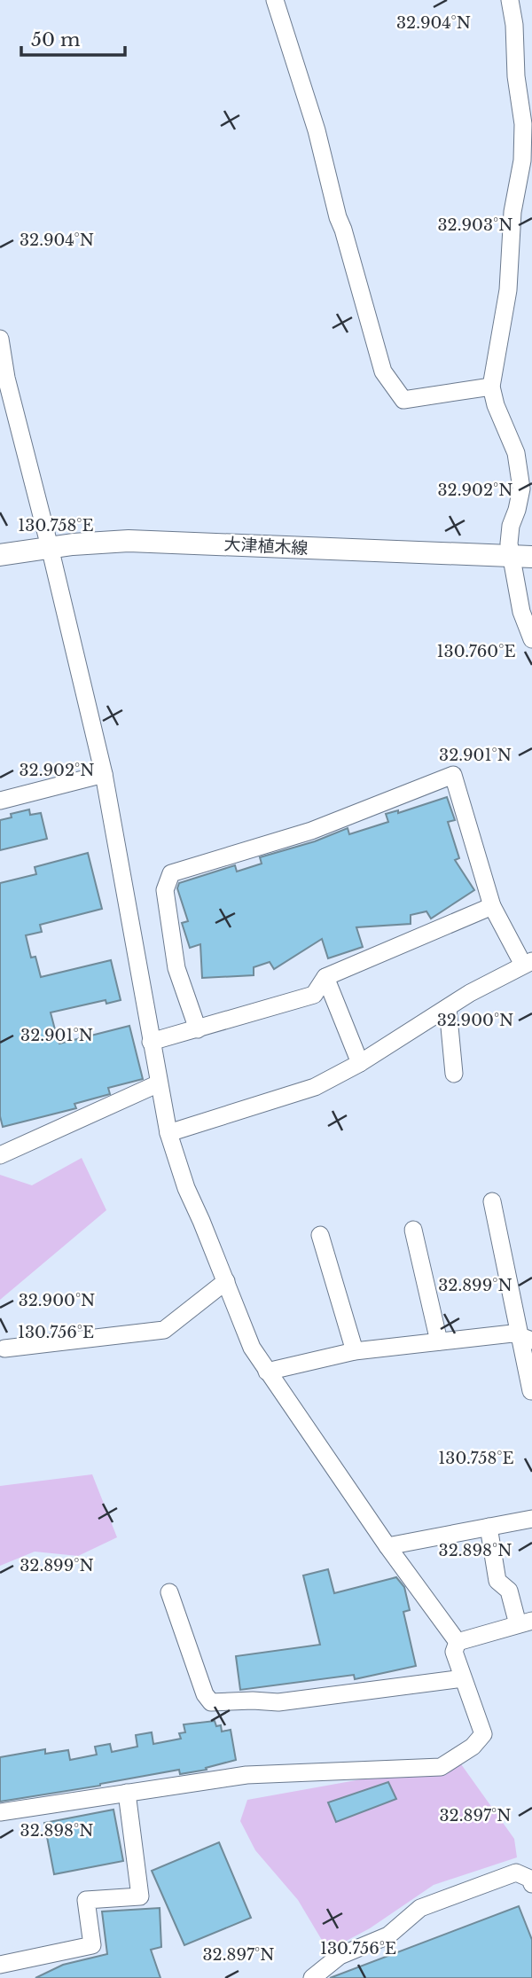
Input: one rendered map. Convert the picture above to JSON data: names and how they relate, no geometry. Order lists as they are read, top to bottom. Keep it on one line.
{"streets":{"main road":["大津植木線"]},"scale_bar":"50 m","coordinates":["32.904°N","32.903°N","32.902°N","130.758°E","130.760°E","32.901°N","32.900°N","32.899°N","130.756°E","32.898°N","32.897°N"]}
